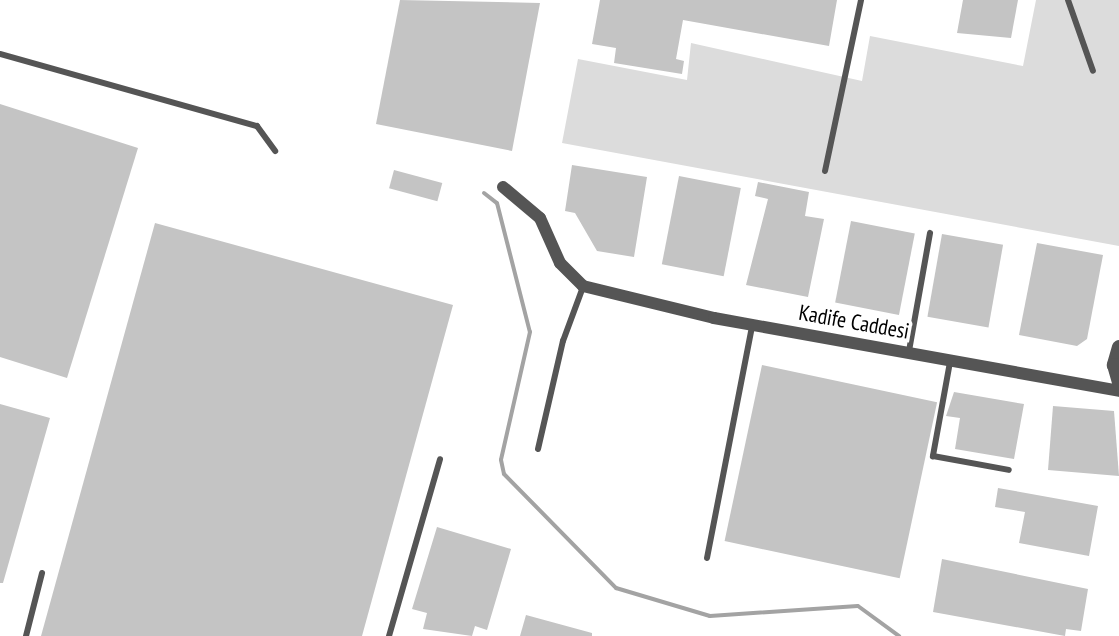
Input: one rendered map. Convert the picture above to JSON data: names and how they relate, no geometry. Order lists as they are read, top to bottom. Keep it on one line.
{"streets":{"street":["Kadife Caddesi"]}}
